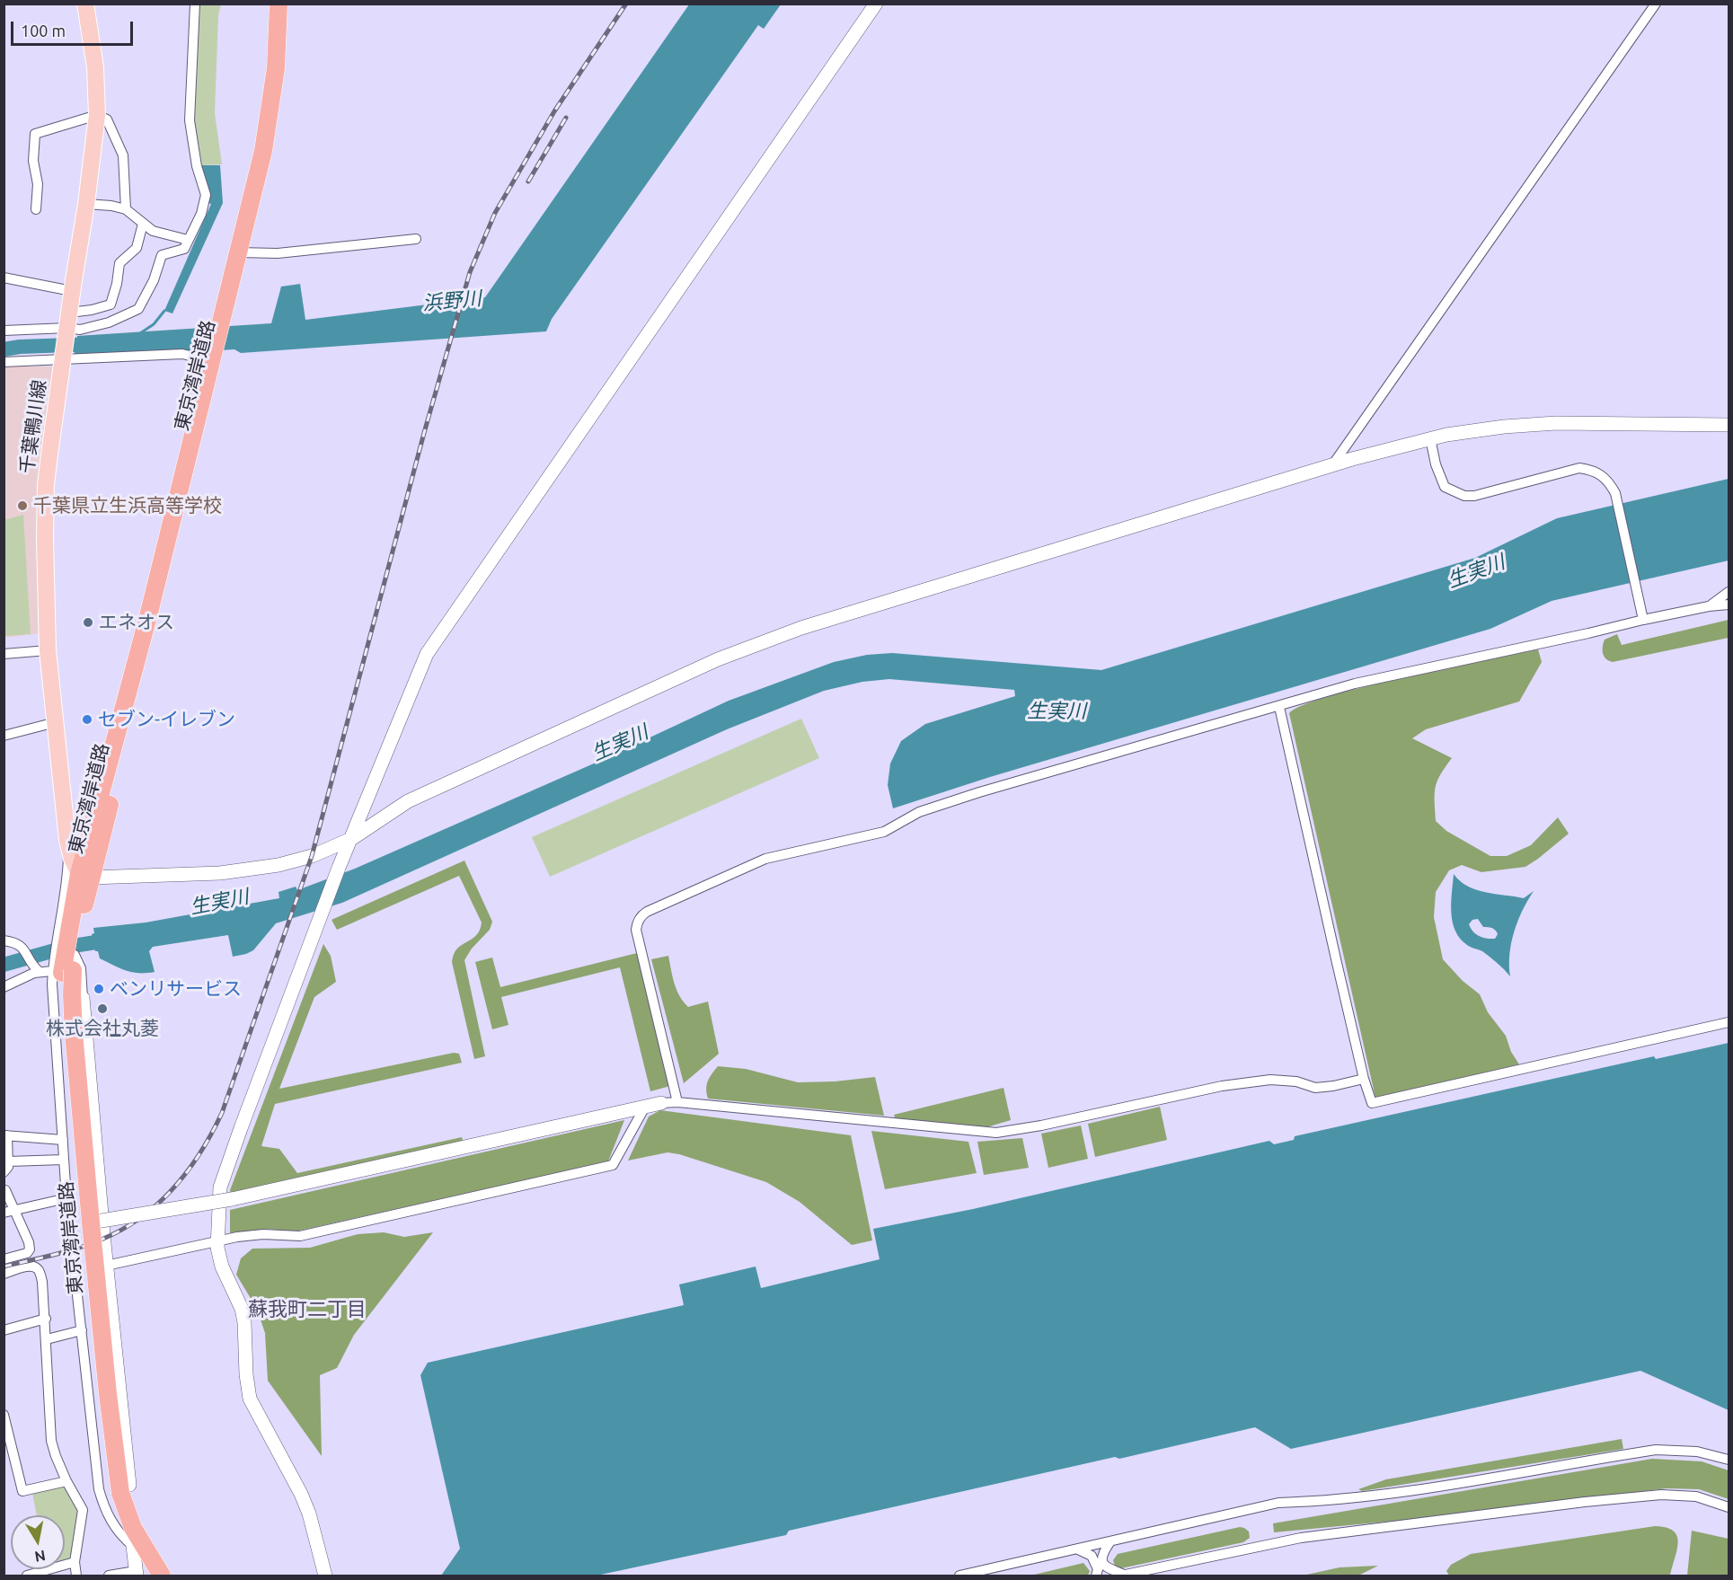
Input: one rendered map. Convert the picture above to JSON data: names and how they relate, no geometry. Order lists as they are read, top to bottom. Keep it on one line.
{"streets":{"highway":["東京湾岸道路"],"main road":["千葉鴨川線"]},"crossings":[["東京湾岸道路","千葉鴨川線"]],"districts":["蘇我町二丁目"],"water":["浜野川","生実川"],"places":["千葉県立生浜高等学校","エネオス","セブン-イレブン","ベンリサービス","株式会社丸菱"],"scale_bar":"100 m","north":"bottom"}
